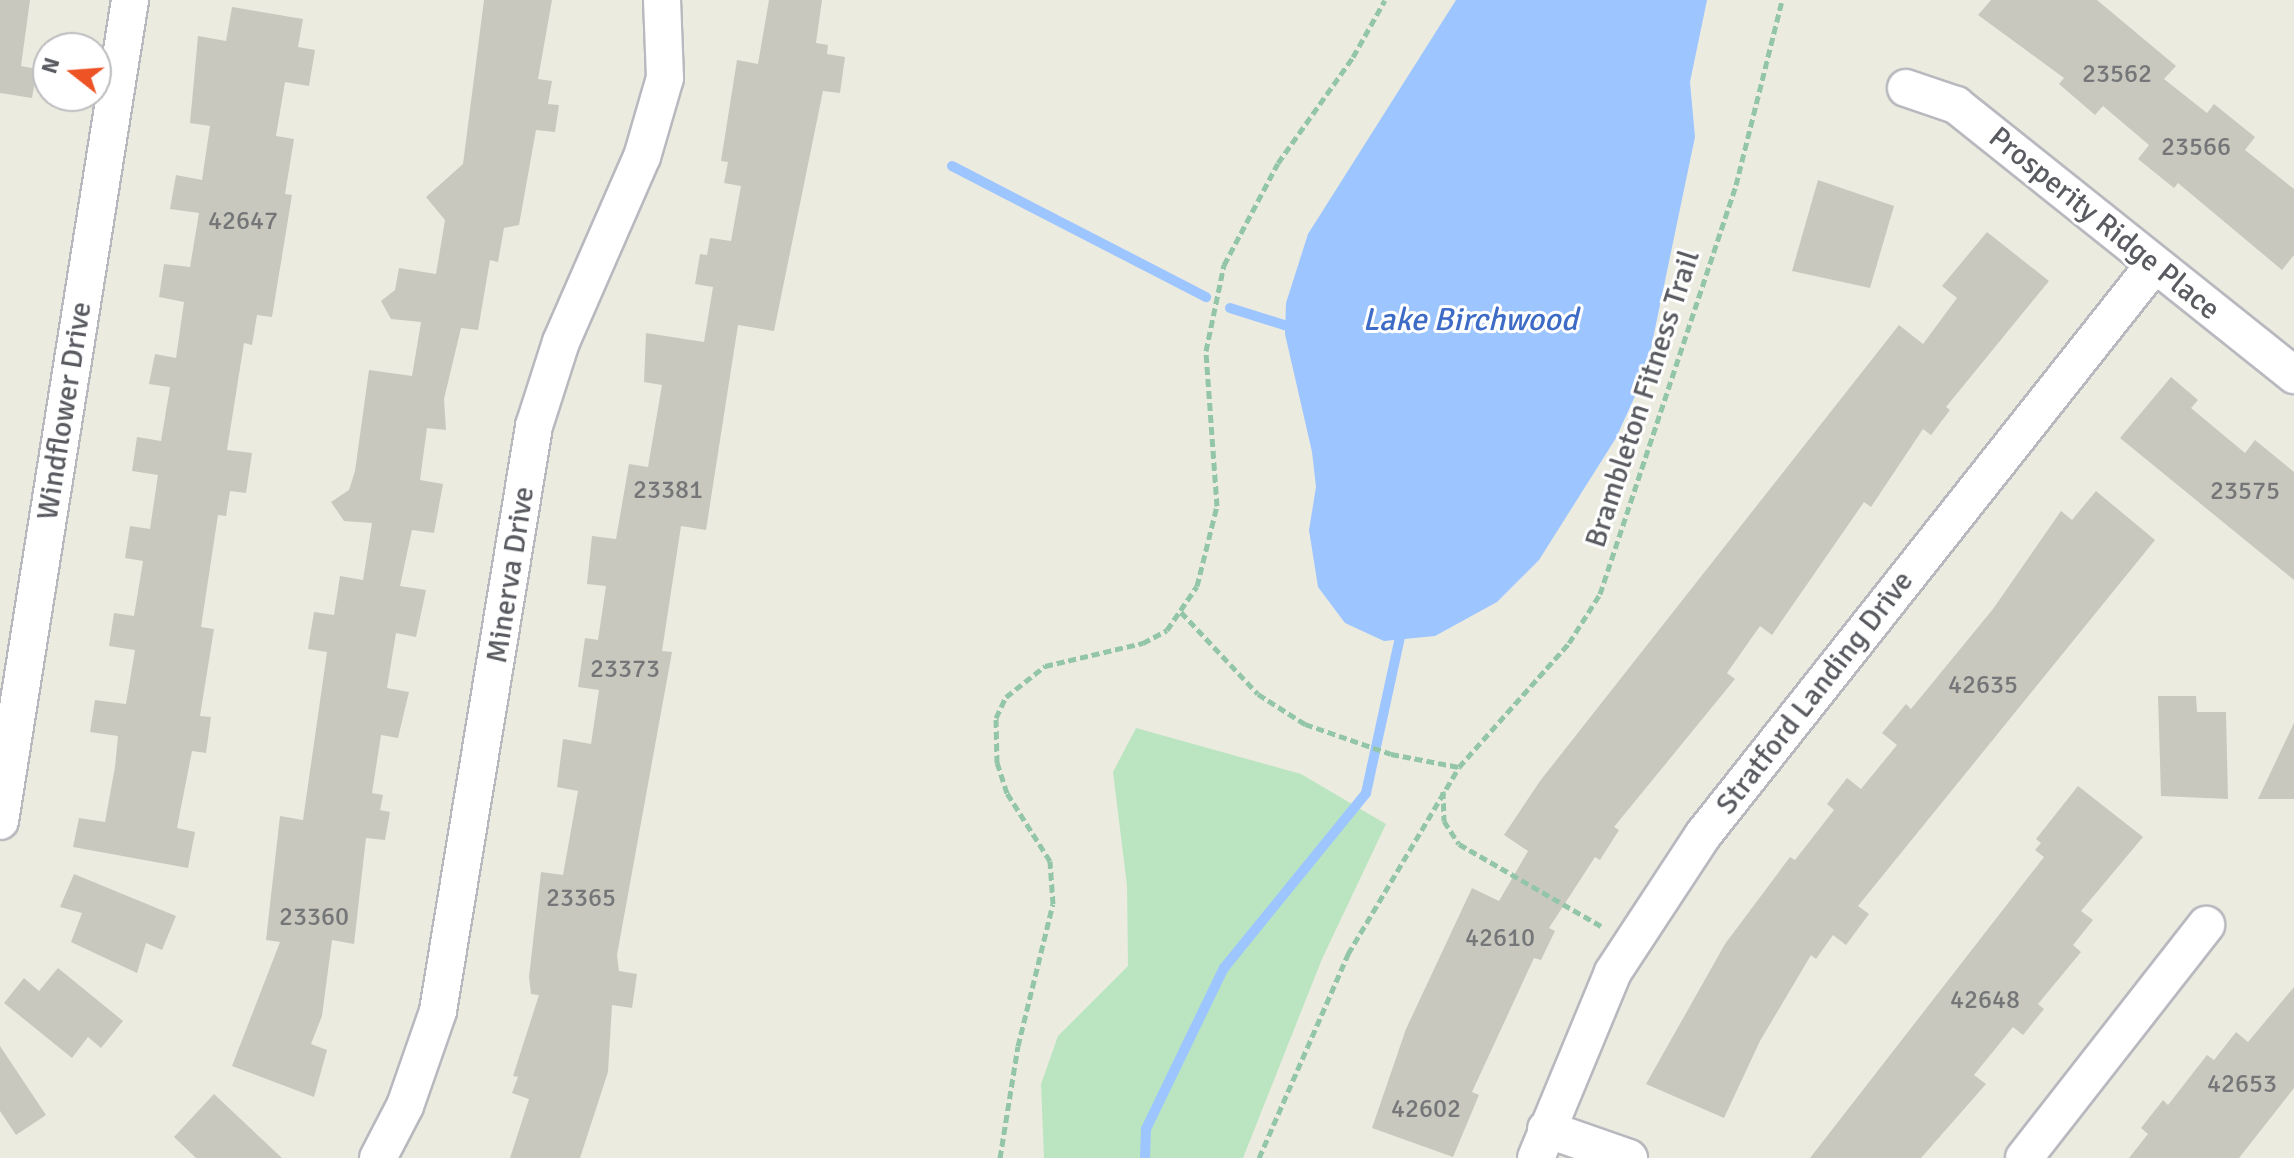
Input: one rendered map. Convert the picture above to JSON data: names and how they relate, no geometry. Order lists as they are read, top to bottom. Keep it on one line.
{"streets":{"street":["Prosperity Ridge Place","Windflower Drive","Minerva Drive","Stratford Landing Drive"],"path":["Brambleton Fitness Trail"]},"crossings":[["Prosperity Ridge Place","Stratford Landing Drive"]],"water":["Lake Birchwood"],"house_numbers":["23562","23566","42647","23381","23575","23373","42635","23365","23360","42610","42648","42653","42602"],"north":"left"}
